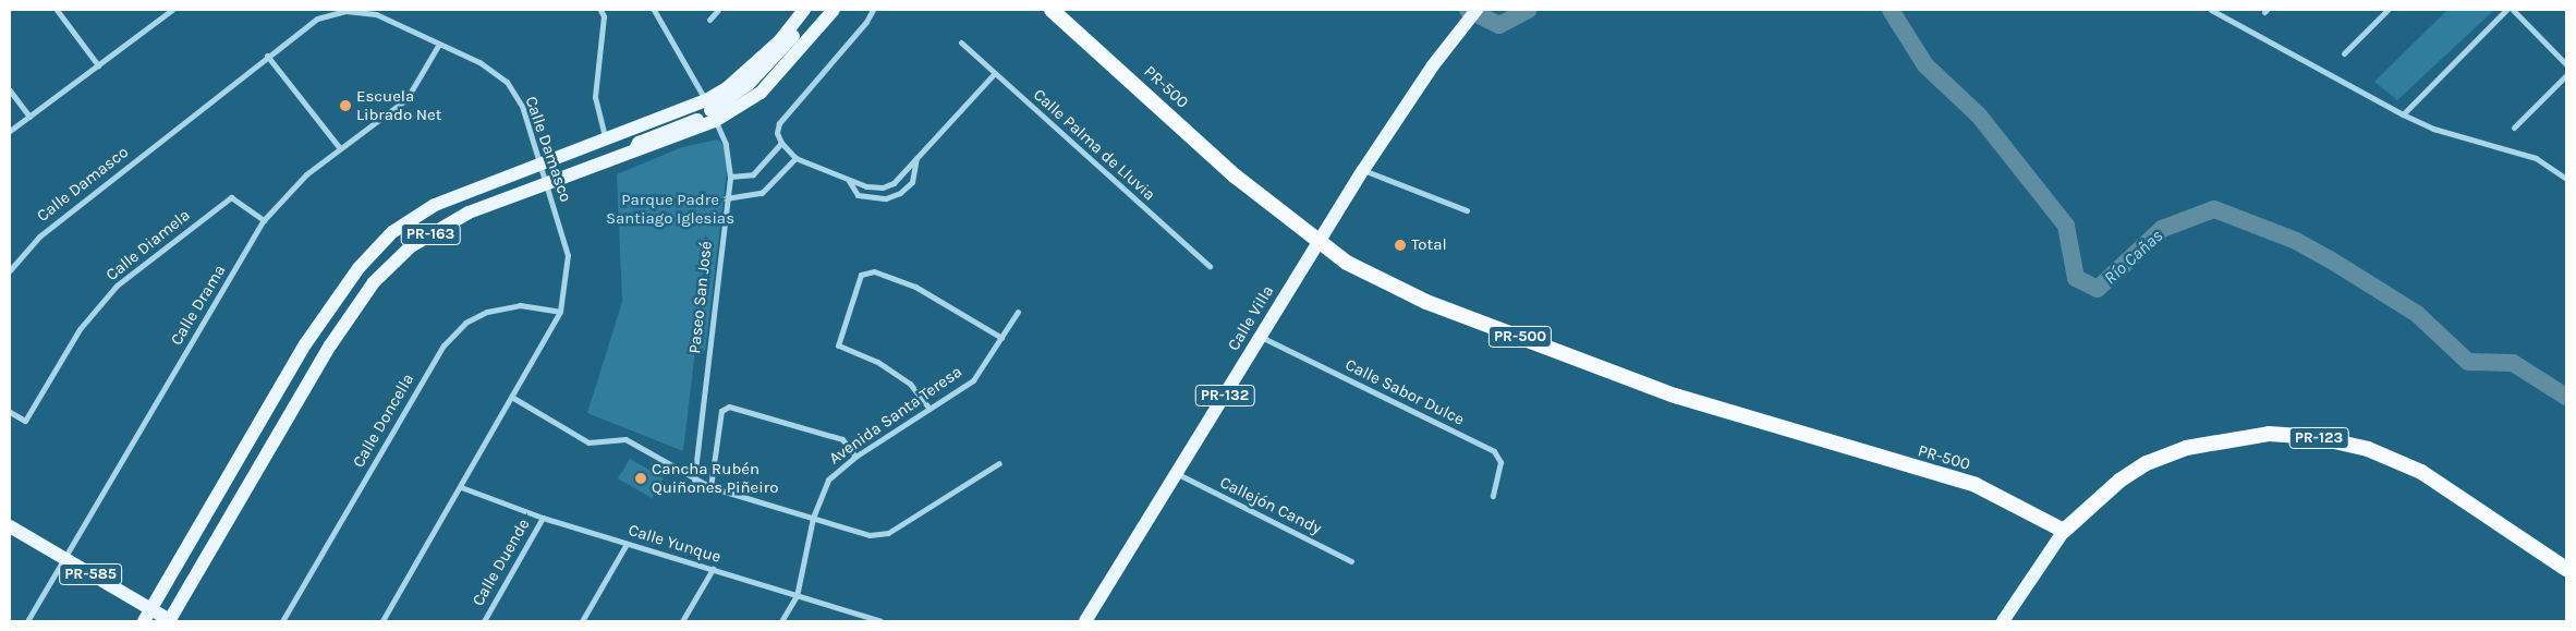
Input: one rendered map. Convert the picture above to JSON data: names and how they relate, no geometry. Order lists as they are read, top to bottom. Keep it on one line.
{"streets":{"highway":["PR-500","PR-123"],"main road":["PR-163","Calle Villa","PR-132","PR-585"],"street":["Calle Palma de Lluvia","Calle Damasco","Calle Diamela","Paseo San José","Calle Drama","Calle Sabor Dulce","Avenida Santa Teresa","Calle Doncella","Callejón Candy","Calle Yunque","Calle Duende"]},"crossings":[["PR-500","Calle Villa"],["PR-500","PR-123"],["Calle Damasco","PR-163"],["Calle Damasco","Calle Drama"],["Calle Damasco","Calle Doncella"],["Calle Damasco","Calle Yunque"],["PR-163","Paseo San José"],["PR-163","PR-585"],["Calle Diamela","Calle Drama"],["Calle Drama","PR-585"],["Calle Villa","Calle Sabor Dulce"],["Calle Villa","Callejón Candy"],["Avenida Santa Teresa","Calle Yunque"],["Calle Yunque","Calle Duende"]],"water":["Río Cañas"],"parks":["Parque Padre Santiago Iglesias"],"places":["Escuela Librado Net","Total","Cancha Rubén Quiñones Piñeiro"]}
